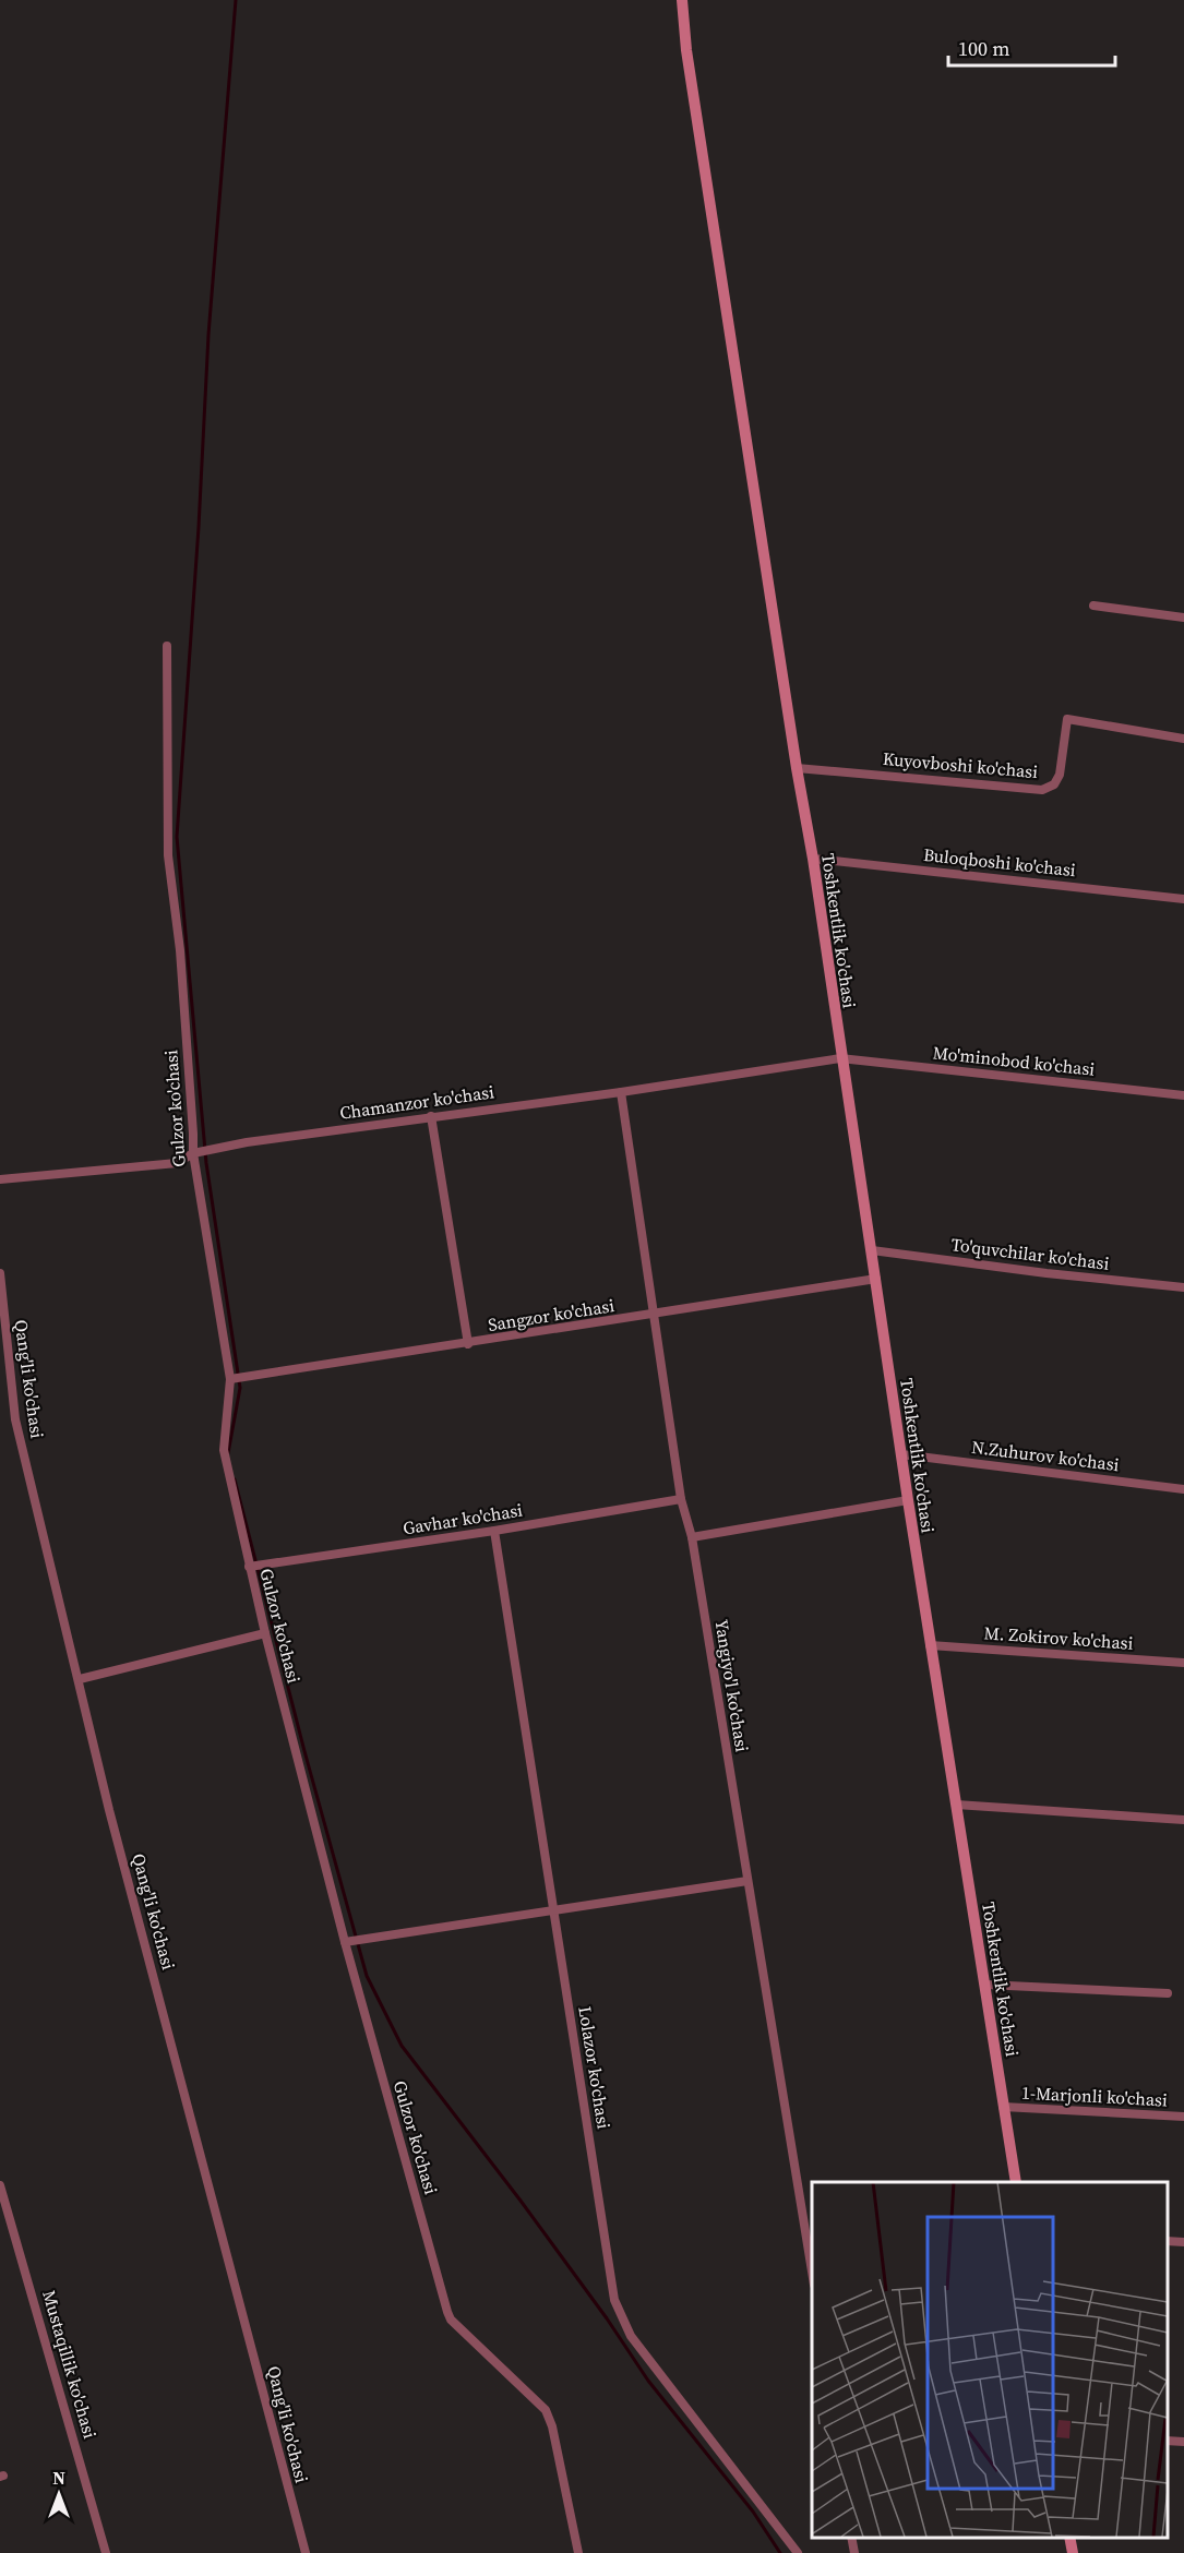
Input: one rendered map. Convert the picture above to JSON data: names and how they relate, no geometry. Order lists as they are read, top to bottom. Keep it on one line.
{"streets":{"main road":["Toshkentlik ko'chasi"],"street":["Kuyovboshi ko'chasi","Buloqboshi ko'chasi","Mo'minobod ko'chasi","Chamanzor ko'chasi","Gulzor ko'chasi","To'quvchilar ko'chasi","Sangzor ko'chasi","Qang'li ko'chasi","N.Zuhurov ko'chasi","Gavhar ko'chasi","M. Zokirov ko'chasi","Yangiyo'l ko'chasi","Lolazor ko'chasi","1-Marjonli ko'chasi","Mustaqillik ko'chasi"]},"crossings":[["Kuyovboshi ko'chasi","Toshkentlik ko'chasi"],["Buloqboshi ko'chasi","Toshkentlik ko'chasi"],["Toshkentlik ko'chasi","Mo'minobod ko'chasi"],["Toshkentlik ko'chasi","Chamanzor ko'chasi"],["Toshkentlik ko'chasi","To'quvchilar ko'chasi"],["Toshkentlik ko'chasi","Sangzor ko'chasi"],["Toshkentlik ko'chasi","N.Zuhurov ko'chasi"],["Toshkentlik ko'chasi","M. Zokirov ko'chasi"],["Toshkentlik ko'chasi","1-Marjonli ko'chasi"],["Mo'minobod ko'chasi","Chamanzor ko'chasi"],["Chamanzor ko'chasi","Gulzor ko'chasi"],["Chamanzor ko'chasi","Yangiyo'l ko'chasi"],["Gulzor ko'chasi","Sangzor ko'chasi"],["Gulzor ko'chasi","Gavhar ko'chasi"],["Sangzor ko'chasi","Yangiyo'l ko'chasi"],["Gavhar ko'chasi","Yangiyo'l ko'chasi"],["Gavhar ko'chasi","Lolazor ko'chasi"]],"scale_bar":"100 m","north":"top"}
